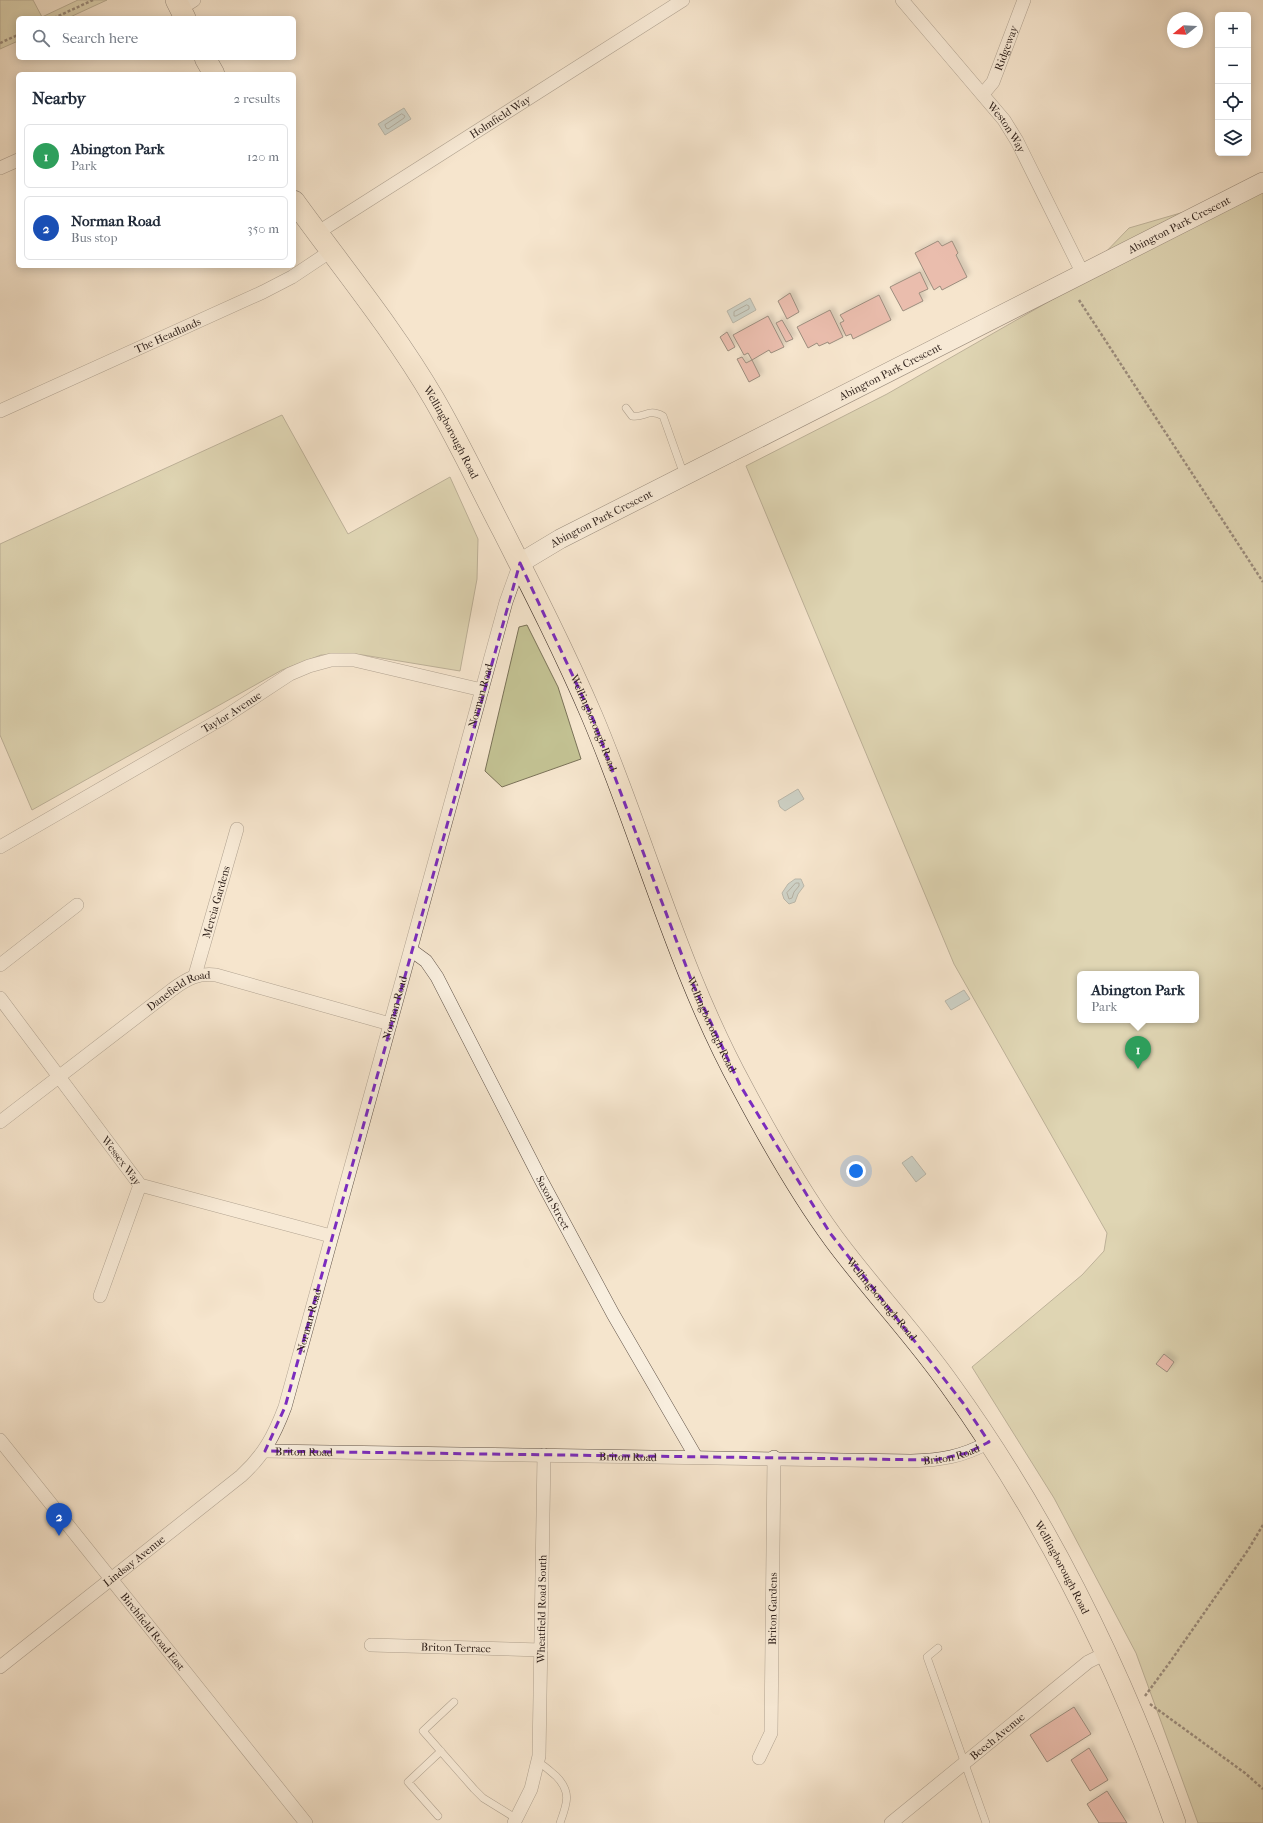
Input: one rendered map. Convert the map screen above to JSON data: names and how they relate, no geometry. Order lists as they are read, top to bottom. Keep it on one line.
{"streets":{"main road":["Wellingborough Road"],"street":["Ridgeway","Holmfield Way","Weston Way","Abington Park Crescent","The Headlands","Norman Road","Taylor Avenue","Mercia Gardens","Danefield Road","Wessex Way","Saxon Street","Briton Road","Lindsay Avenue","Wheatfield Road South","Briton Gardens","Birchfield Road East","Briton Terrace","Beech Avenue"]},"crossings":[["Ridgeway","Weston Way"],["Holmfield Way","Wellingborough Road"],["Weston Way","Abington Park Crescent"],["Abington Park Crescent","Wellingborough Road"],["Abington Park Crescent","Norman Road"],["The Headlands","Wellingborough Road"],["Wellingborough Road","Norman Road"],["Wellingborough Road","Briton Road"],["Wellingborough Road","Beech Avenue"],["Norman Road","Taylor Avenue"],["Norman Road","Danefield Road"],["Norman Road","Wessex Way"],["Norman Road","Saxon Street"],["Norman Road","Briton Road"],["Norman Road","Lindsay Avenue"],["Mercia Gardens","Danefield Road"],["Danefield Road","Wessex Way"],["Saxon Street","Briton Road"],["Briton Road","Lindsay Avenue"],["Briton Road","Wheatfield Road South"],["Briton Road","Briton Gardens"],["Lindsay Avenue","Birchfield Road East"],["Wheatfield Road South","Briton Terrace"]],"north":"left","page":{"map_buttons":["+","−"],"search":"Search here","heading":["Nearby","2 results"],"list":[{"mark":"1","name":"Abington Park","note":"Park","value":"120 m"},{"mark":"2","name":"Norman Road","note":"Bus stop","value":"350 m"}],"popup":["Abington Park","Park"],"pins":["1","2"]}}
